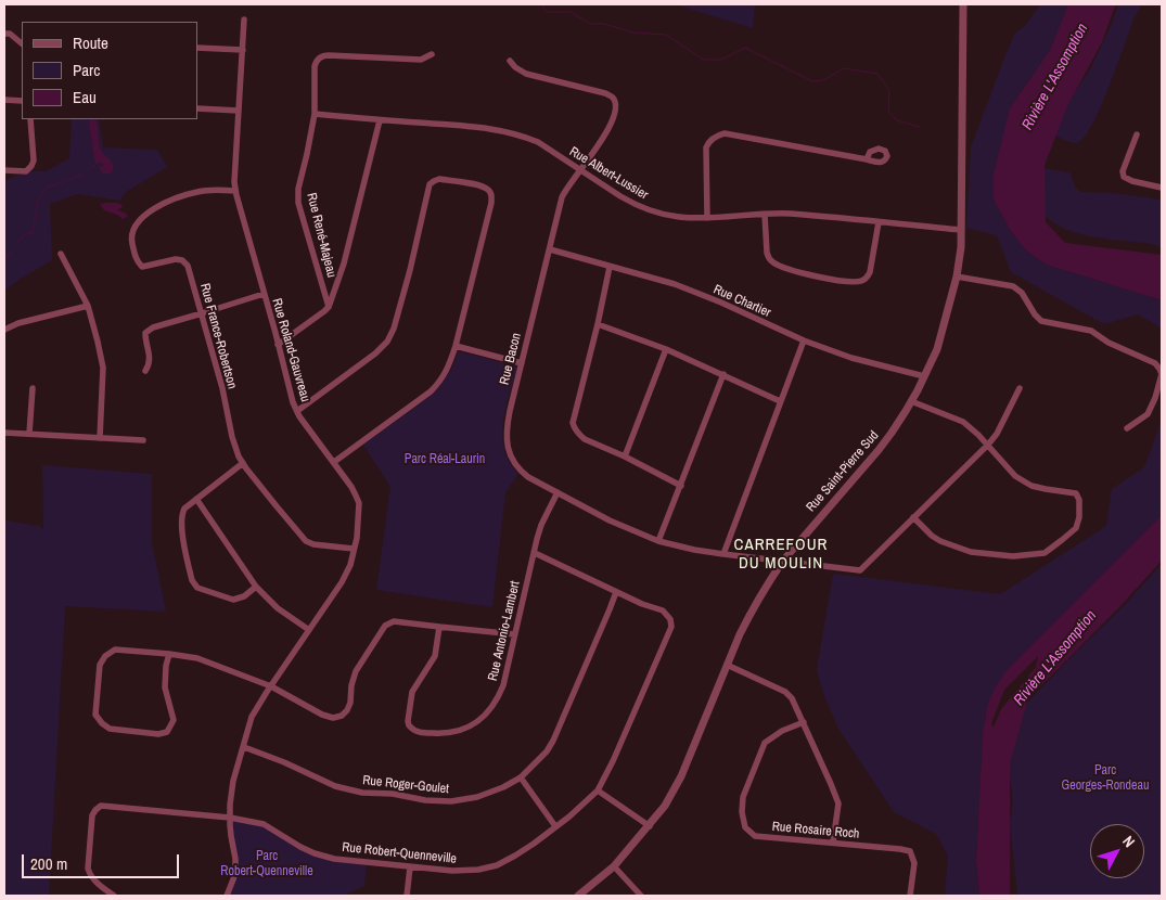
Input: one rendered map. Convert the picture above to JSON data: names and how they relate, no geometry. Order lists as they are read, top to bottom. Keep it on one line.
{"streets":{"street":["Rue Albert-Lussier","Rue René-Majeau","Rue Chartier","Rue France-Robertson","Rue Roland-Gauvreau","Rue Bacon","Rue Saint-Pierre Sud","Rue Antonio-Lambert","Rue Roger-Goulet","Rue Rosaire Roch","Rue Robert-Quenneville"]},"crossings":[["Rue Albert-Lussier","Rue René-Majeau"],["Rue Albert-Lussier","Rue Bacon"],["Rue Albert-Lussier","Rue Saint-Pierre Sud"],["Rue Chartier","Rue Bacon"],["Rue Chartier","Rue Saint-Pierre Sud"],["Rue France-Robertson","Rue Roland-Gauvreau"],["Rue Roland-Gauvreau","Rue Roger-Goulet"],["Rue Roland-Gauvreau","Rue Robert-Quenneville"],["Rue Bacon","Rue Saint-Pierre Sud"],["Rue Bacon","Rue Antonio-Lambert"],["Rue Roger-Goulet","Rue Robert-Quenneville"]],"districts":["CARREFOUR DU MOULIN"],"water":["Rivière L'Assomption"],"parks":["Parc Réal-Laurin","Parc Georges-Rondeau","Parc Robert-Quenneville"],"legend":["Route","Parc","Eau"],"scale_bar":"200 m","north":"top right"}
